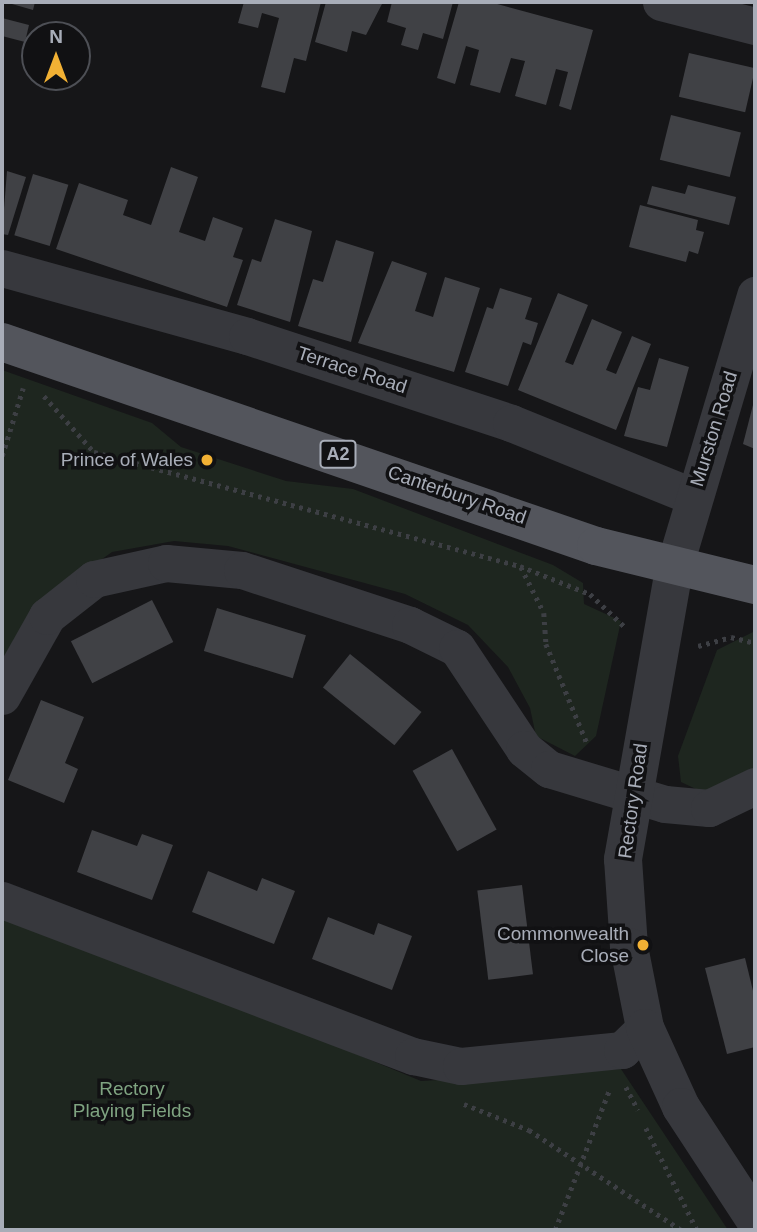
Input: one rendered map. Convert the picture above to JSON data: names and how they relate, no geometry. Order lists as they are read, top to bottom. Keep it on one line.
{"streets":{"main road":["A2","Canterbury Road"],"street":["Terrace Road","Murston Road","Rectory Road"]},"crossings":[["Terrace Road","Murston Road"],["Murston Road","Canterbury Road"],["Murston Road","Rectory Road"],["Canterbury Road","Rectory Road"]],"parks":["Rectory Playing Fields"],"places":["Prince of Wales","Commonwealth Close"],"north":"top"}
